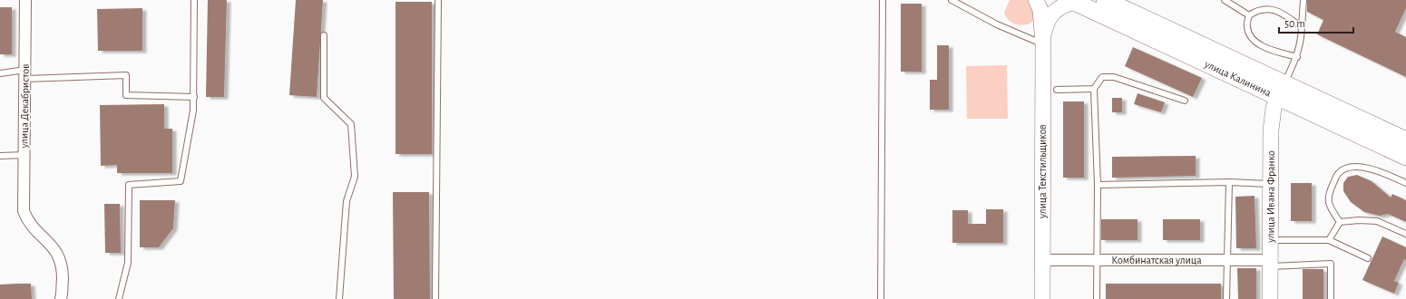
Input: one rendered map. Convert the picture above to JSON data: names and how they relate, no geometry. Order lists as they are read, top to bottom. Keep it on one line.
{"streets":{"main road":["улица Калинина"],"street":["улица Декабристов","улица Текстильщиков","улица Ивана Франко","Комбинатская улица"]},"crossings":[["улица Калинина","улица Текстильщиков"],["улица Калинина","улица Ивана Франко"],["улица Текстильщиков","Комбинатская улица"],["улица Ивана Франко","Комбинатская улица"]],"scale_bar":"50 m"}
